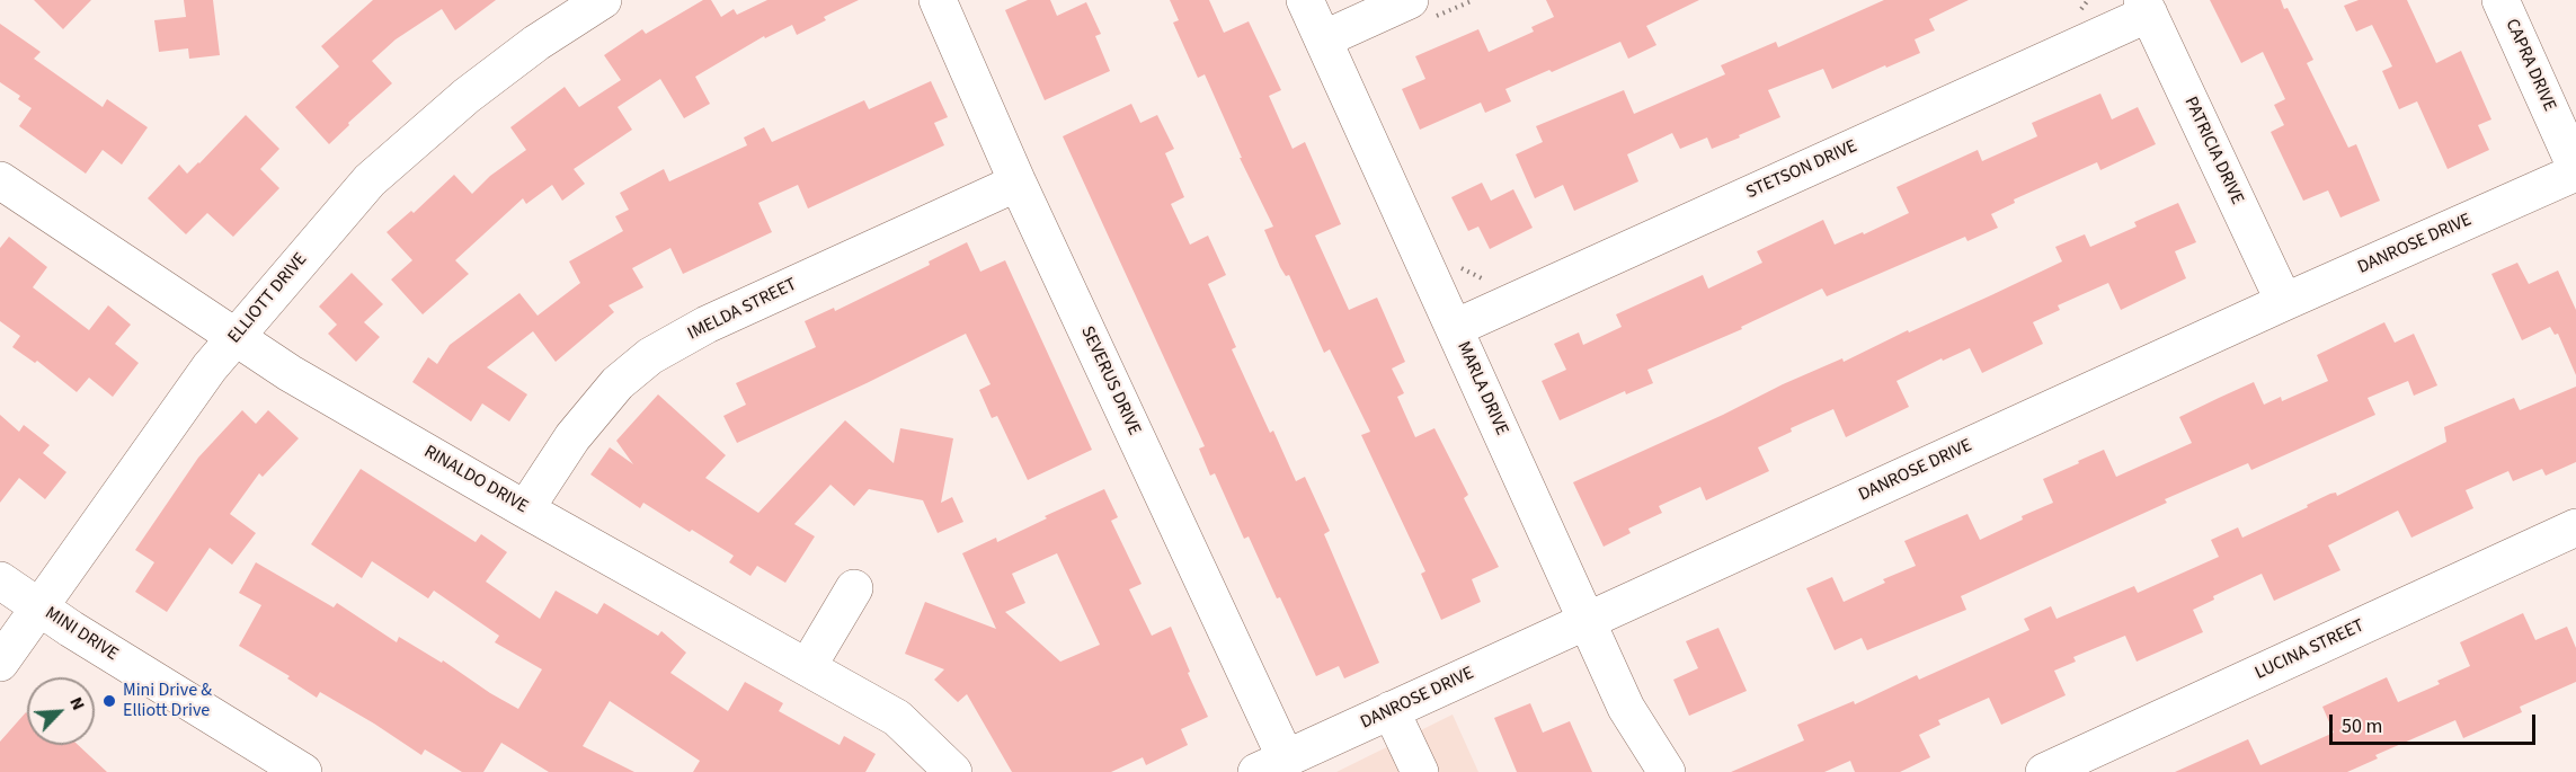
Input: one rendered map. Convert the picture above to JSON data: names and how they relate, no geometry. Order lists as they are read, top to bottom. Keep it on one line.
{"streets":{"street":["CAPRA DRIVE","PATRICIA DRIVE","STETSON DRIVE","DANROSE DRIVE","ELLIOTT DRIVE","IMELDA STREET","SEVERUS DRIVE","MARLA DRIVE","RINALDO DRIVE","MINI DRIVE","LUCINA STREET"]},"crossings":[["CAPRA DRIVE","DANROSE DRIVE"],["PATRICIA DRIVE","STETSON DRIVE"],["PATRICIA DRIVE","DANROSE DRIVE"],["STETSON DRIVE","MARLA DRIVE"],["DANROSE DRIVE","SEVERUS DRIVE"],["DANROSE DRIVE","MARLA DRIVE"],["ELLIOTT DRIVE","RINALDO DRIVE"],["ELLIOTT DRIVE","MINI DRIVE"],["IMELDA STREET","SEVERUS DRIVE"],["IMELDA STREET","RINALDO DRIVE"]],"places":["Mini Drive & Elliott Drive"],"scale_bar":"50 m","north":"top right"}
